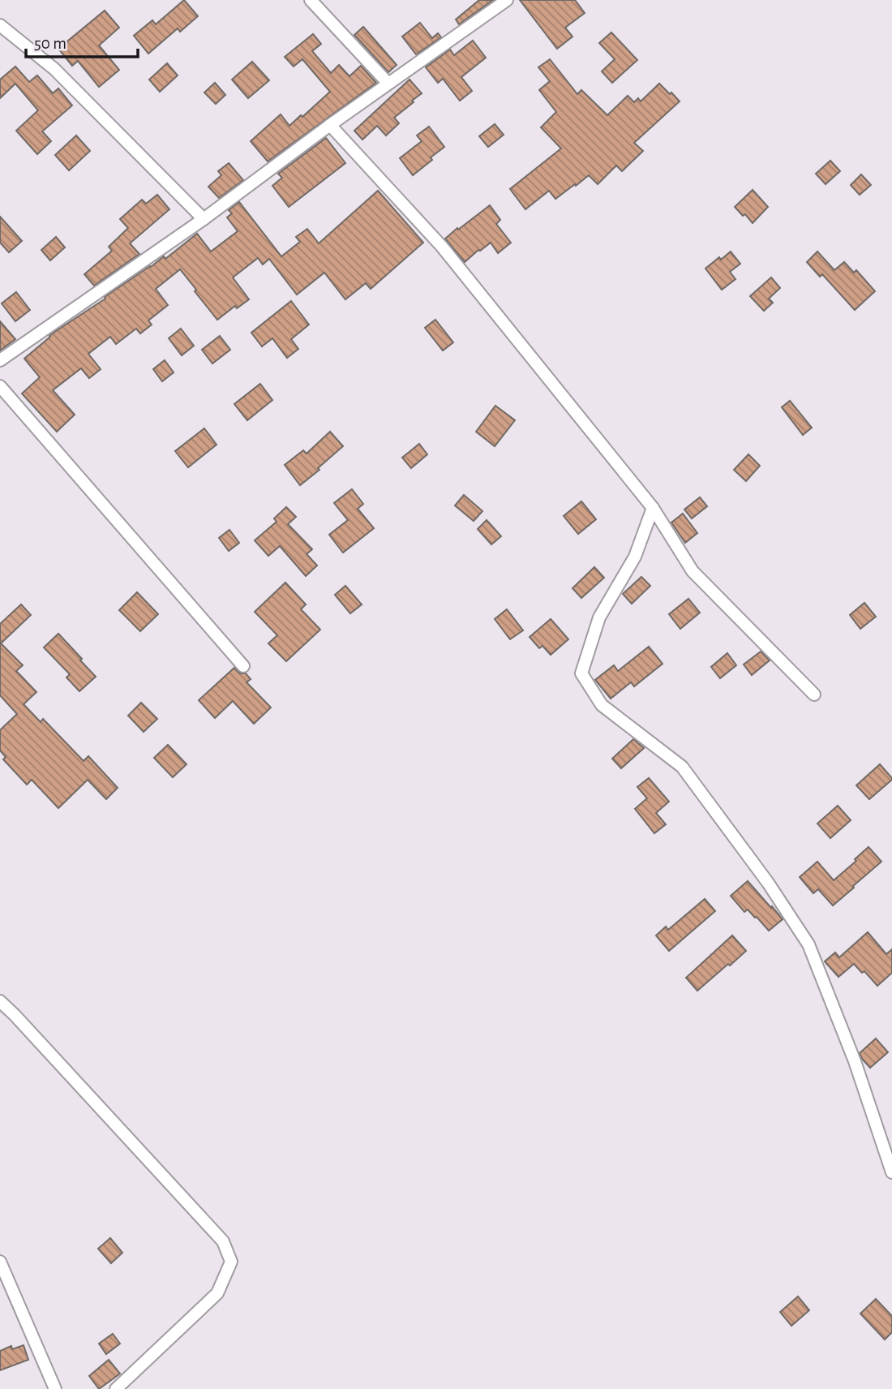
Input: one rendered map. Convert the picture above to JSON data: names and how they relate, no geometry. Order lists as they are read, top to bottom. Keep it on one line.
{"scale_bar":"50 m"}
